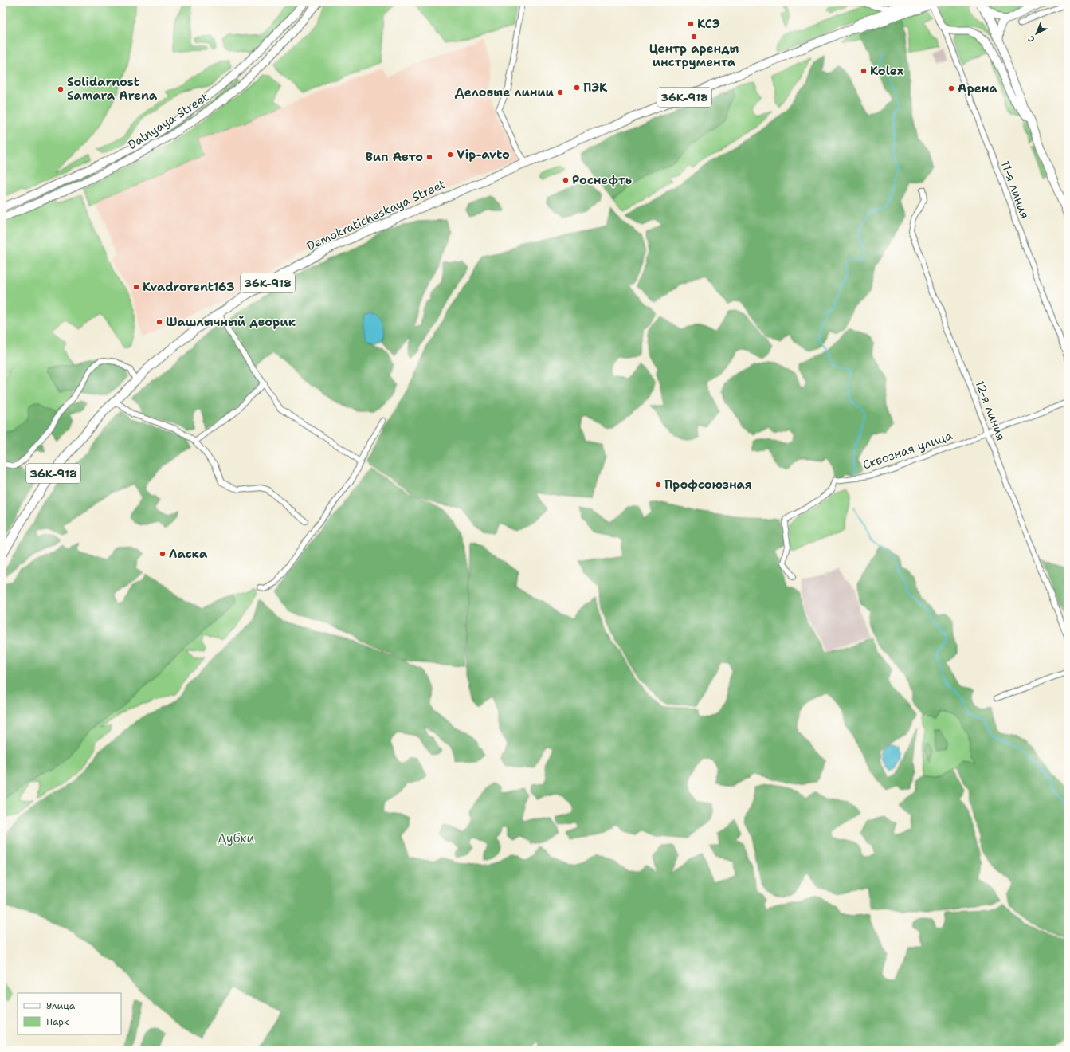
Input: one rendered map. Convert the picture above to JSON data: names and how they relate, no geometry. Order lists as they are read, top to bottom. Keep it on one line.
{"streets":{"main road":["36К-918","Dalnyaya Street","Demokraticheskaya Street"],"street":["11-я линия","12-я линия","Сквозная улица"]},"crossings":[["12-я линия","Сквозная улица"]],"parks":["Дубки"],"places":["КСЭ","Центр аренды инструмента","Kolex","ПЭК","Арена","Solidarnost Samara Arena","Деловые линии","Vip-avto","Вип Авто","Роснефть","Kvadrorent163","Шашлычный дворик","Профсоюзная","Ласка"],"legend":["Улица","Парк"],"north":"bottom left"}
